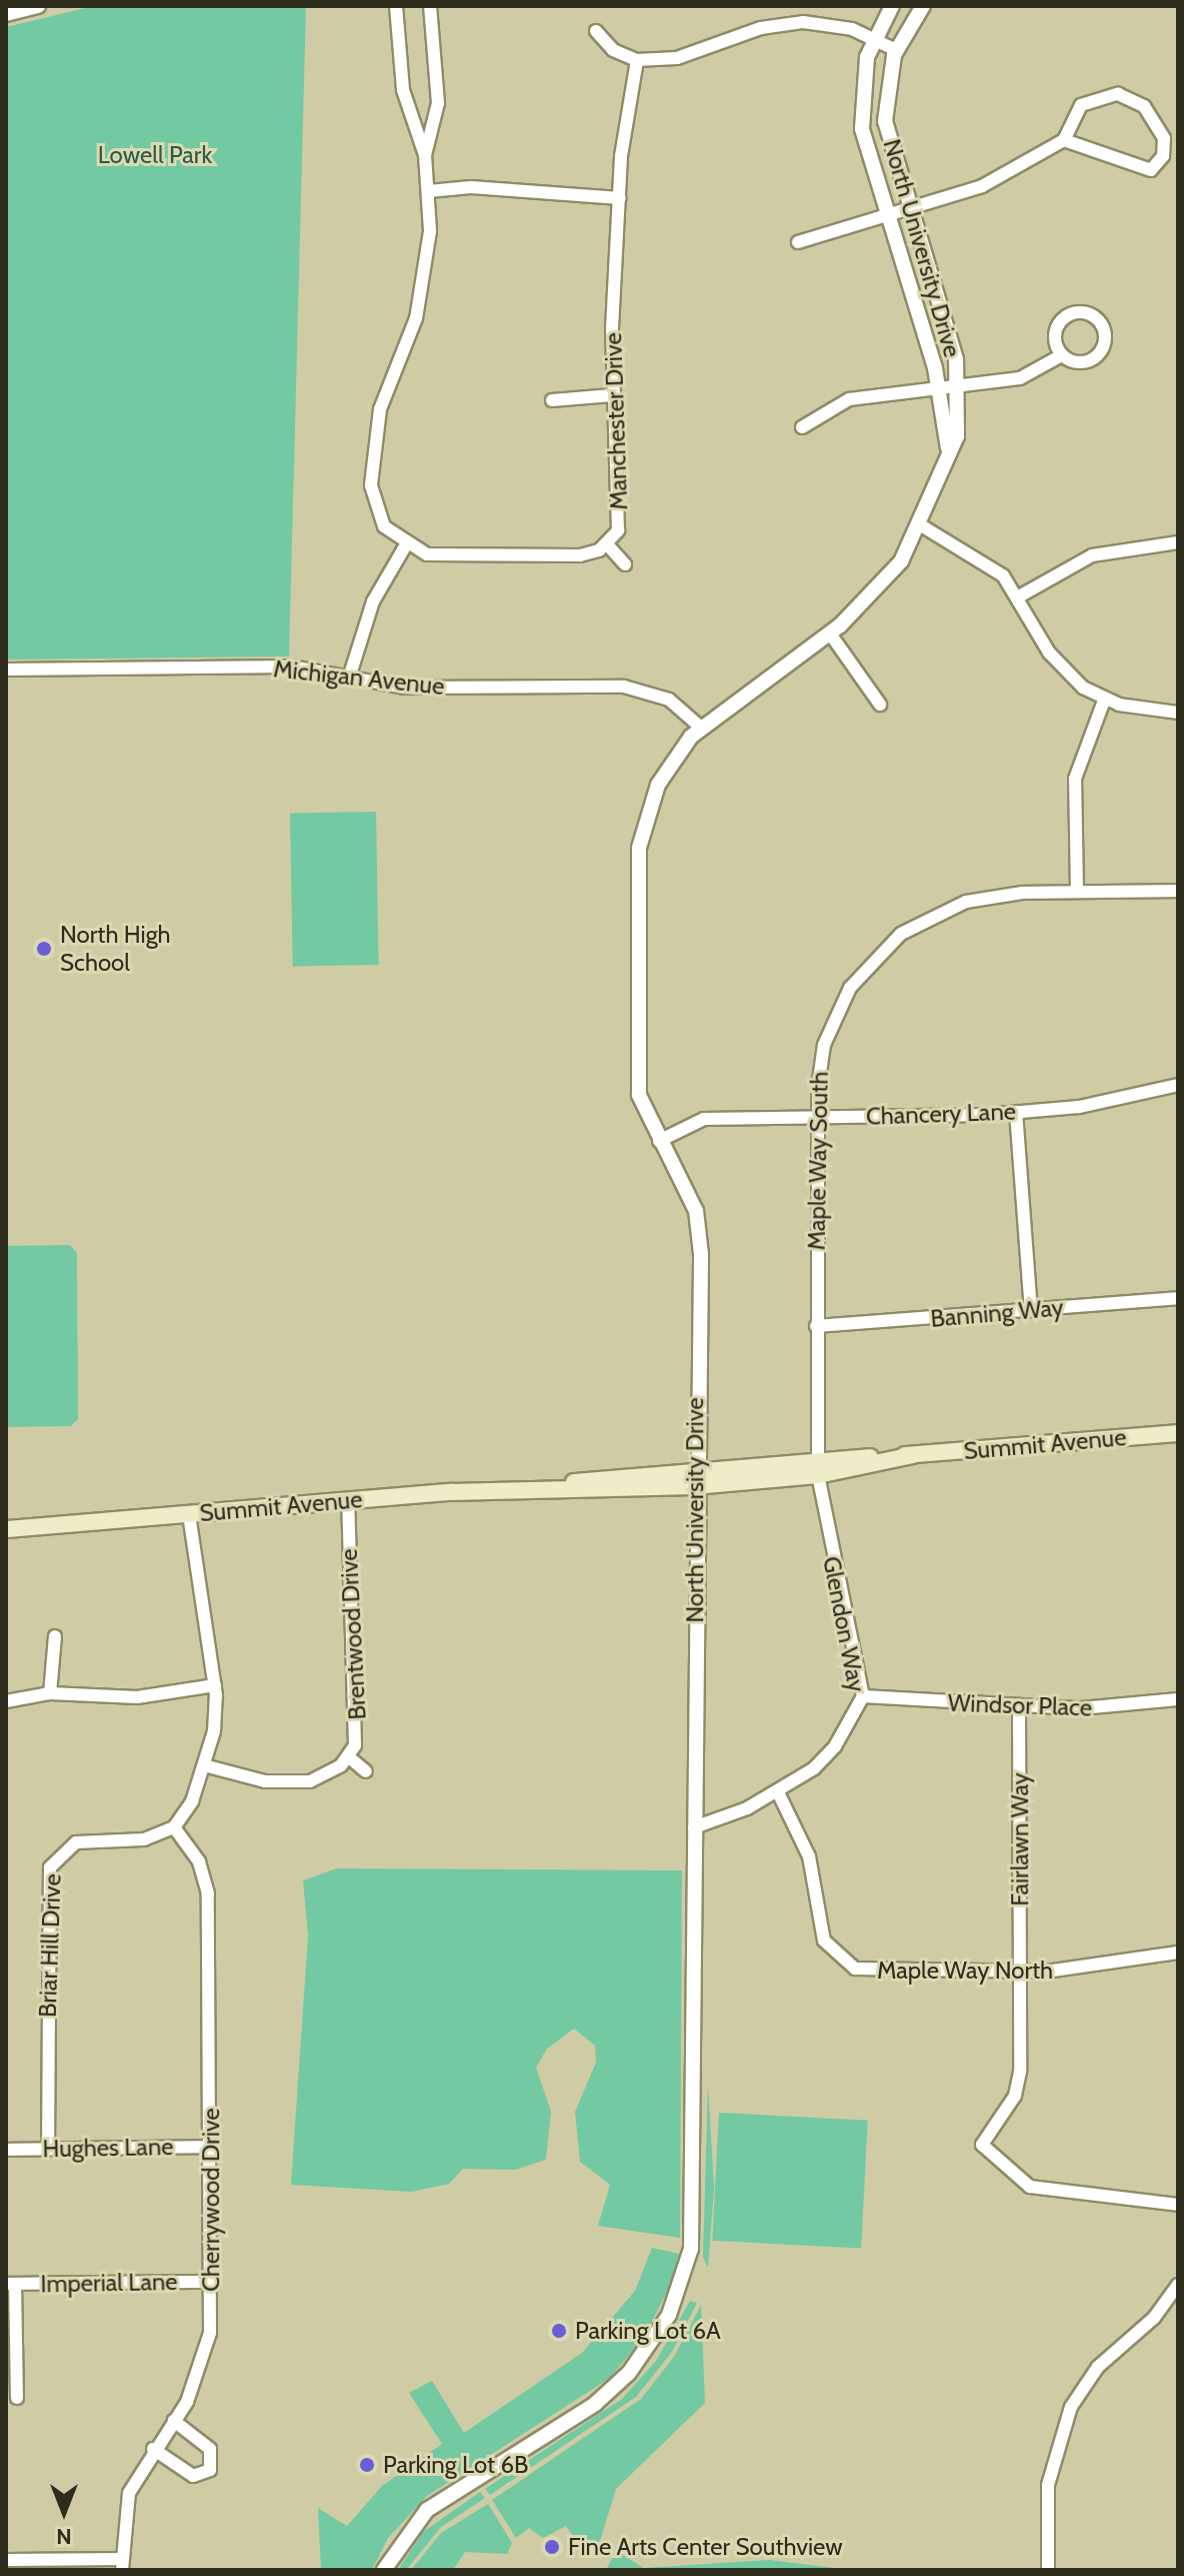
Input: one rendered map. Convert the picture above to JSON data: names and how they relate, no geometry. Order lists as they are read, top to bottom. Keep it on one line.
{"streets":{"main road":["Summit Avenue"],"street":["North University Drive","Manchester Drive","Michigan Avenue","Chancery Lane","Maple Way South","Banning Way","Glendon Way","Brentwood Drive","Windsor Place","Fairlawn Way","Briar Hill Drive","Maple Way North","Hughes Lane","Cherrywood Drive","Imperial Lane"]},"crossings":[["North University Drive","Michigan Avenue"],["North University Drive","Chancery Lane"],["North University Drive","Summit Avenue"],["North University Drive","Glendon Way"],["Chancery Lane","Maple Way South"],["Maple Way South","Banning Way"],["Maple Way South","Summit Avenue"],["Maple Way South","Glendon Way"],["Summit Avenue","Glendon Way"],["Summit Avenue","Brentwood Drive"],["Glendon Way","Windsor Place"],["Glendon Way","Maple Way North"],["Windsor Place","Fairlawn Way"],["Fairlawn Way","Maple Way North"],["Briar Hill Drive","Hughes Lane"],["Briar Hill Drive","Cherrywood Drive"],["Hughes Lane","Cherrywood Drive"],["Cherrywood Drive","Imperial Lane"]],"parks":["Lowell Park"],"places":["North High School","Parking Lot 6A","Parking Lot 6B","Fine Arts Center Southview"],"north":"bottom"}
